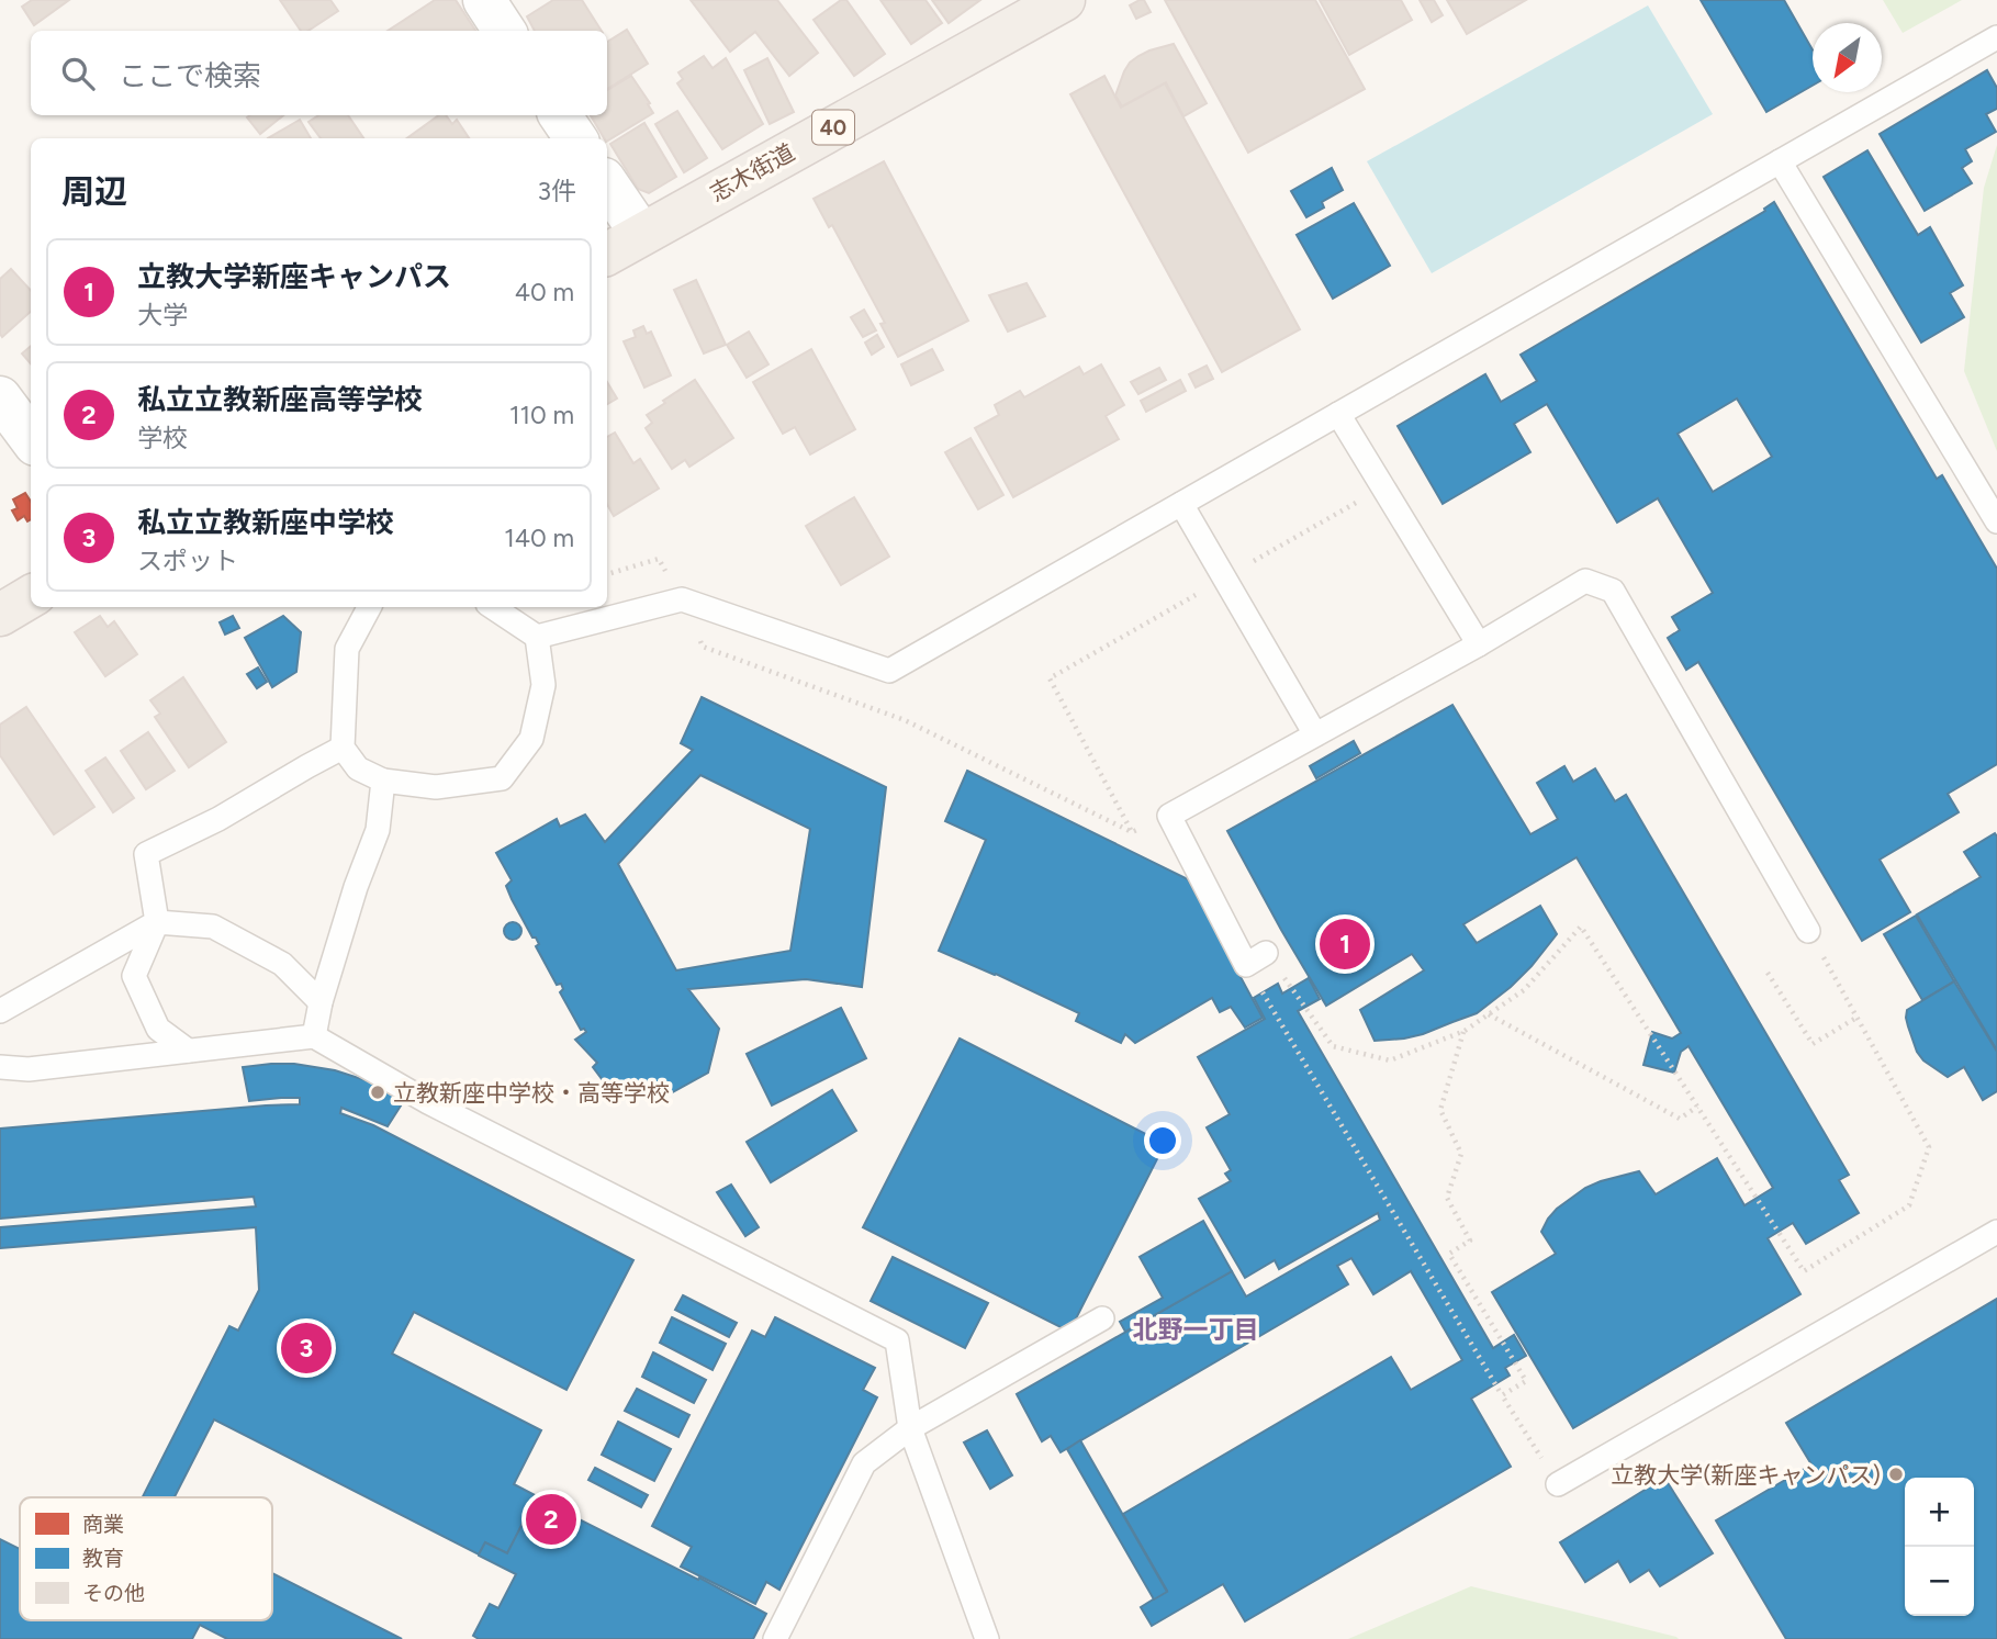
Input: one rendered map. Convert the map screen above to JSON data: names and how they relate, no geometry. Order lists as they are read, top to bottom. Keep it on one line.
{"streets":{"main road":["40","志木街道"]},"districts":["北野一丁目"],"places":["立教新座中学校・高等学校","立教大学(新座キャンパス)"],"legend":["商業","教育","その他"],"north":"bottom left","page":{"search":"ここで検索","heading":["周辺","3件"],"list":[{"mark":"1","name":"立教大学新座キャンパス","note":"大学","value":"40 m"},{"mark":"2","name":"私立立教新座高等学校","note":"学校","value":"110 m"},{"mark":"3","name":"私立立教新座中学校","note":"スポット","value":"140 m"}],"pins":["1","3","2"],"map_buttons":["+","−"]}}
